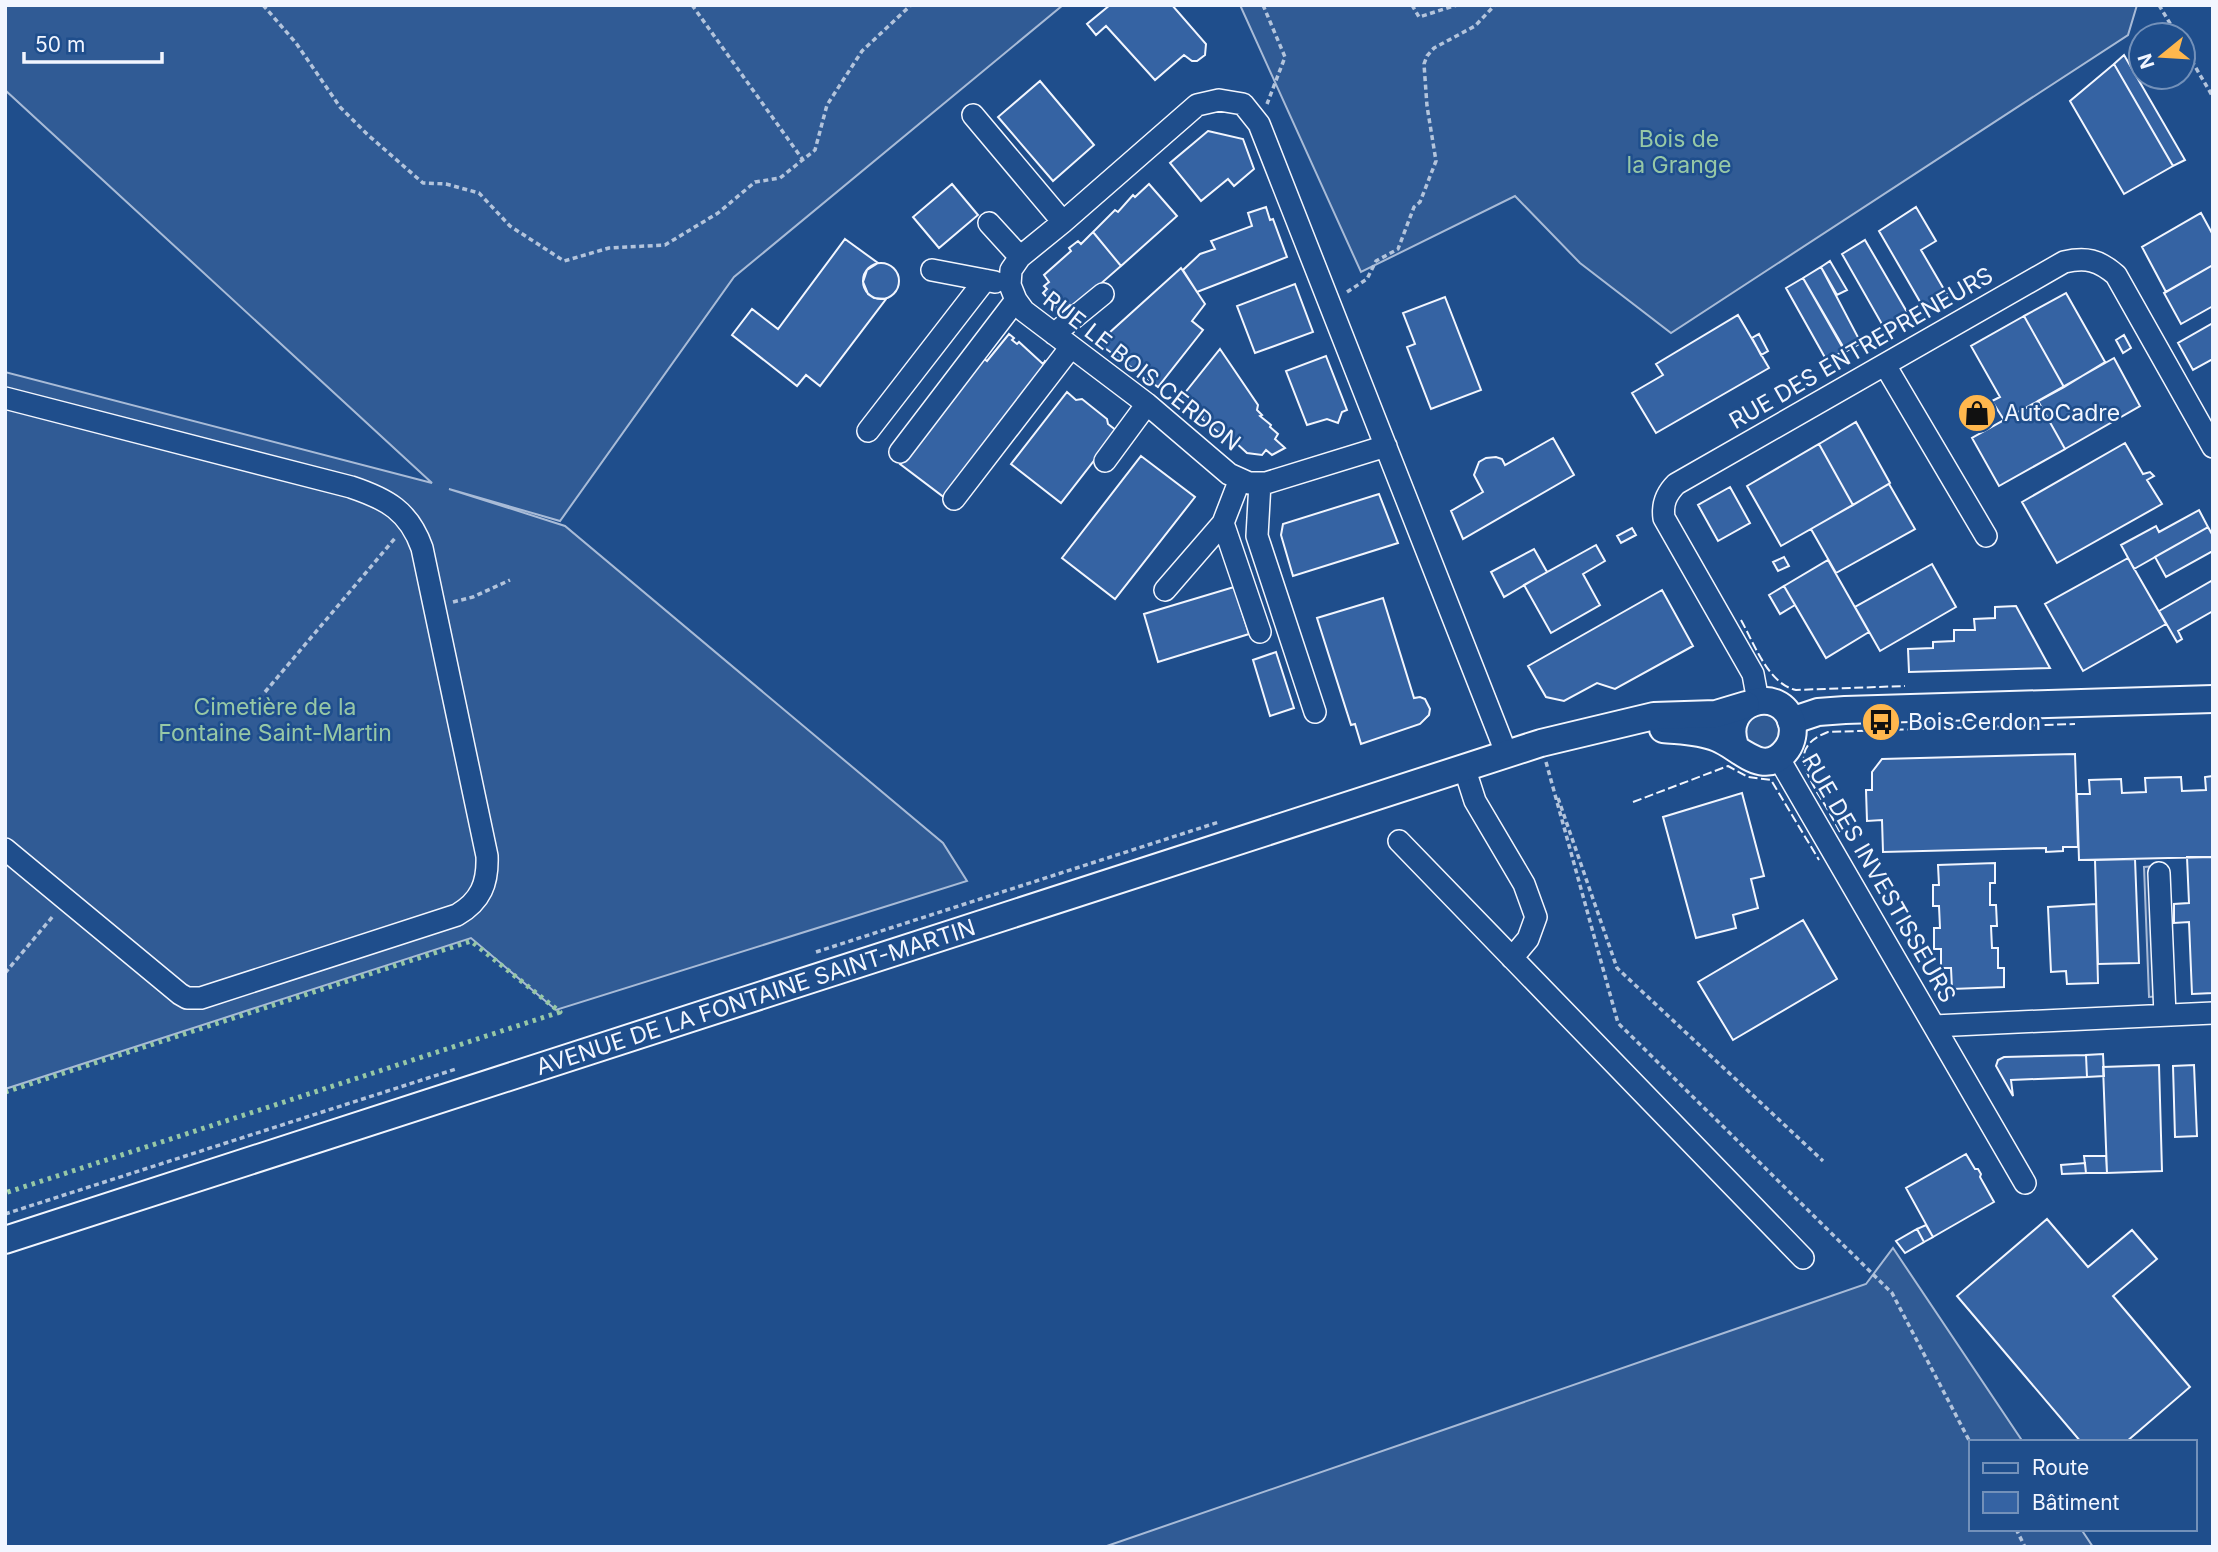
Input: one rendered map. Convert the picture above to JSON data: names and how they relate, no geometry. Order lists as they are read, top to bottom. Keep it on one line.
{"streets":{"main road":["AVENUE DE LA FONTAINE SAINT-MARTIN"],"street":["RUE DES ENTREPRENEURS","RUE LE BOIS CERDON","RUE DES INVESTISSEURS"]},"crossings":[["RUE DES ENTREPRENEURS","RUE DES INVESTISSEURS"],["RUE DES ENTREPRENEURS","AVENUE DE LA FONTAINE SAINT-MARTIN"],["RUE DES INVESTISSEURS","AVENUE DE LA FONTAINE SAINT-MARTIN"]],"parks":["Bois de la Grange","Cimetière de la Fontaine Saint-Martin"],"places":{"shop":["AutoCadre"],"bus stop":["Bois Cerdon"]},"legend":["Route","Bâtiment"],"scale_bar":"50 m","north":"left"}
